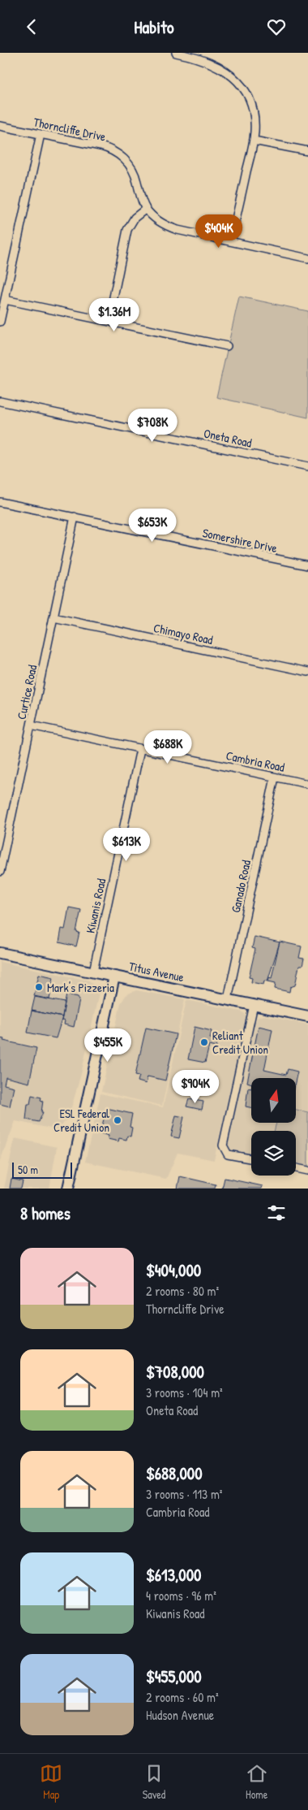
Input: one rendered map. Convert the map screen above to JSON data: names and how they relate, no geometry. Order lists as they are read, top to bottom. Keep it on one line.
{"streets":{"main road":["Titus Avenue"],"street":["Thorncliffe Drive","Oneta Road","Somershire Drive","Chimayo Road","Curtice Road","Cambria Road","Ganado Road","Kiwanis Road"]},"crossings":[["Somershire Drive","Curtice Road"],["Chimayo Road","Curtice Road"],["Curtice Road","Cambria Road"],["Cambria Road","Ganado Road"],["Cambria Road","Kiwanis Road"],["Ganado Road","Titus Avenue"],["Kiwanis Road","Titus Avenue"]],"places":["Mark's Pizzeria","Reliant Credit Union","ESL Federal Credit Union"],"scale_bar":"50 m","north":"top","page":{"header":"Habito","price":["$404K","$1.36M","$708K","$653K","$688K","$613K","$455K","$904K"],"scale":"50 m","heading":"8 homes","list":[{"name":"$404,000","note":"2 rooms · 80 m² · Thorncliffe Drive"},{"name":"$708,000","note":"3 rooms · 104 m² · Oneta Road"},{"name":"$688,000","note":"3 rooms · 113 m² · Cambria Road"},{"name":"$613,000","note":"4 rooms · 96 m² · Kiwanis Road"},{"name":"$455,000","note":"2 rooms · 60 m² · Hudson Avenue"}],"tabs":["Map","Saved","Home"]}}
